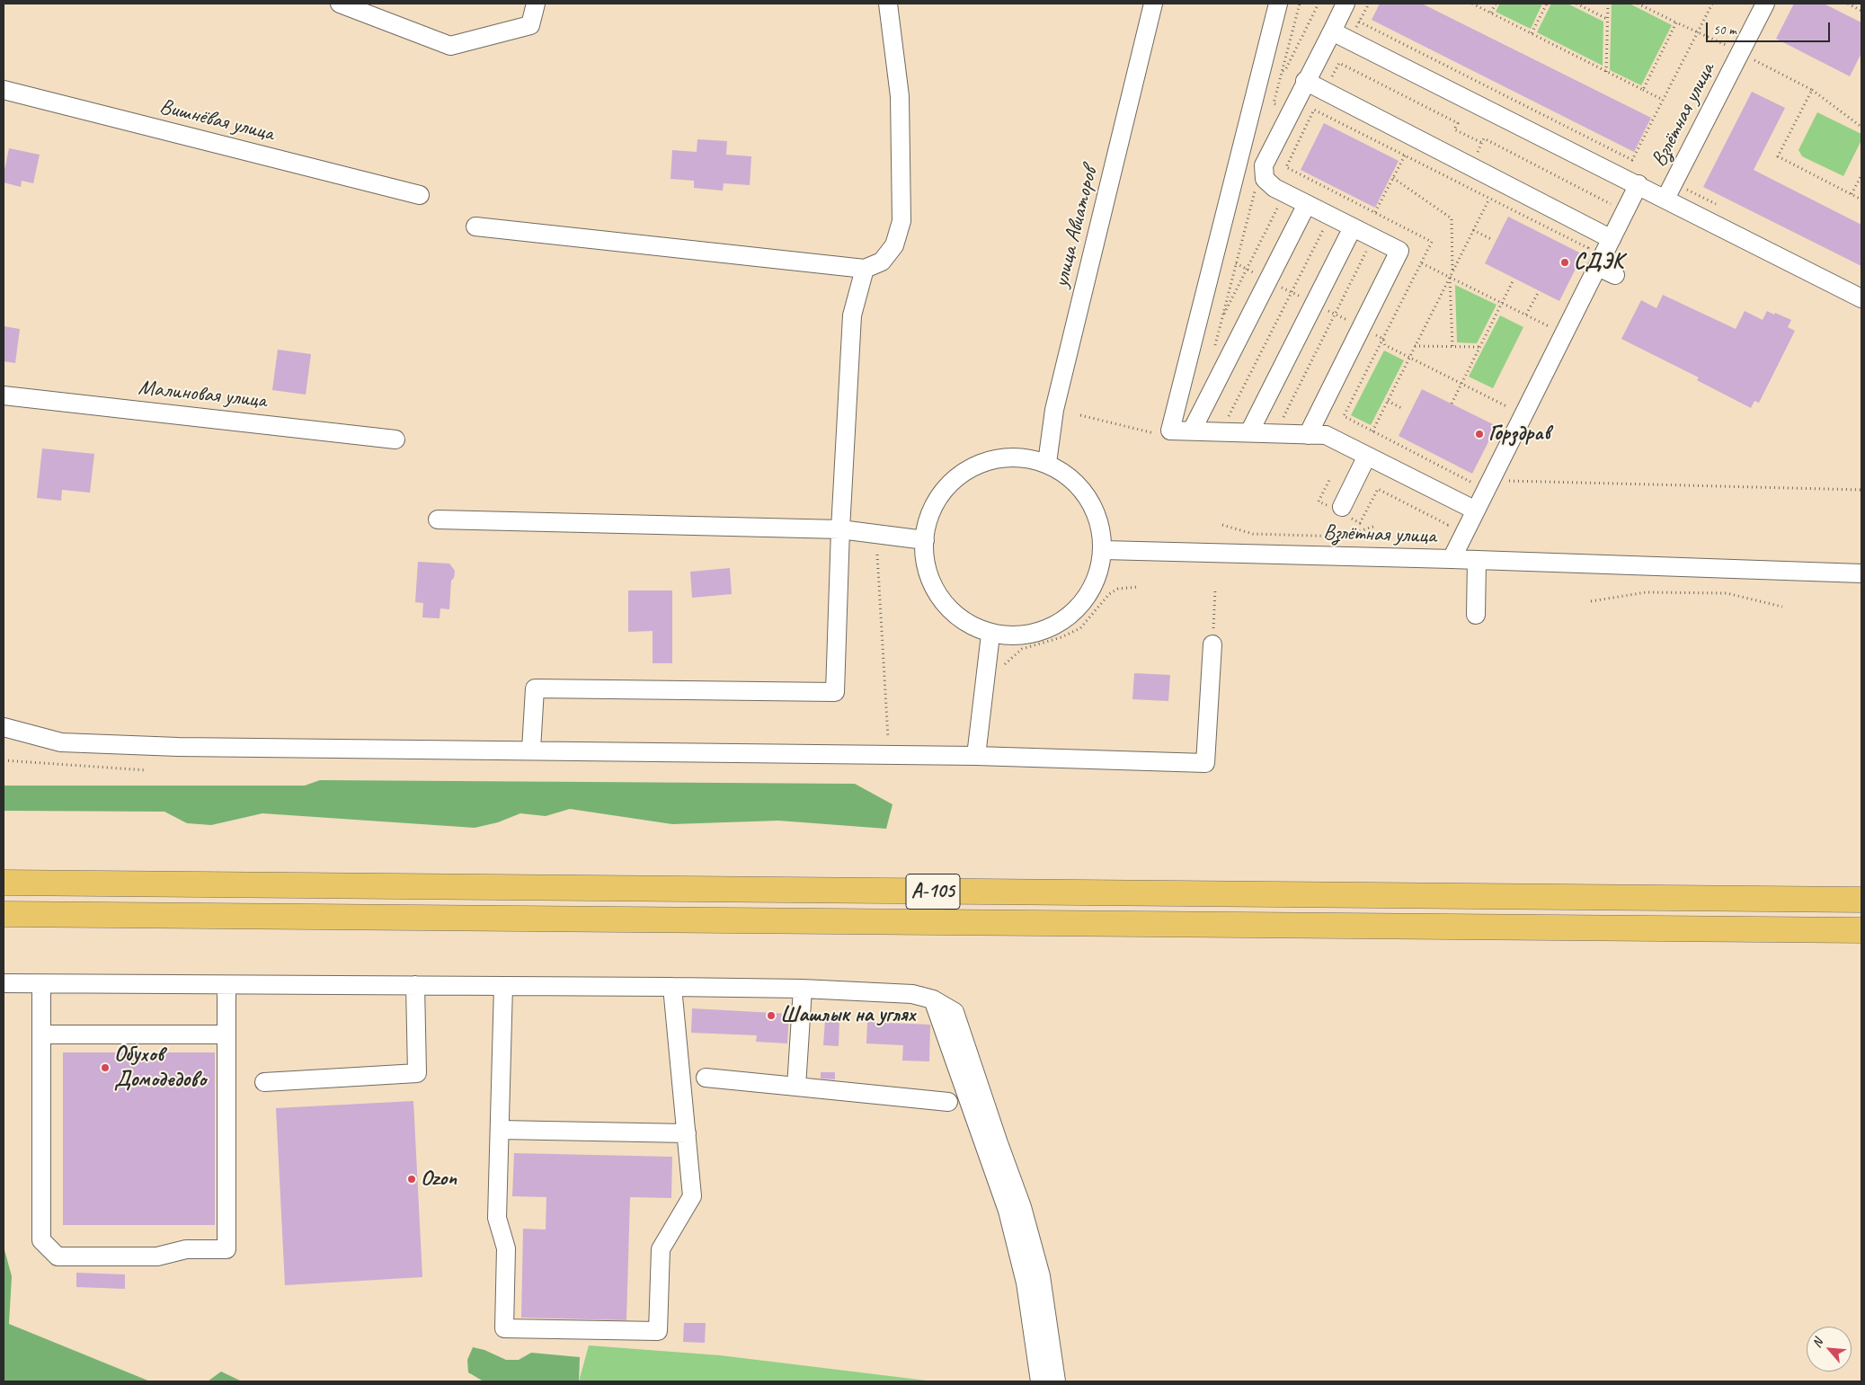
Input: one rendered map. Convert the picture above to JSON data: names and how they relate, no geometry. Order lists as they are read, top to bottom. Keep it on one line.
{"streets":{"highway":["А-105"],"street":["Взлётная улица","Вишнёвая улица","улица Авиаторов","Малиновая улица"]},"places":["СДЭК","Горздрав","Шашлык на углях","Обухов Домодедово","Ozon"],"scale_bar":"50 m","north":"top left"}
